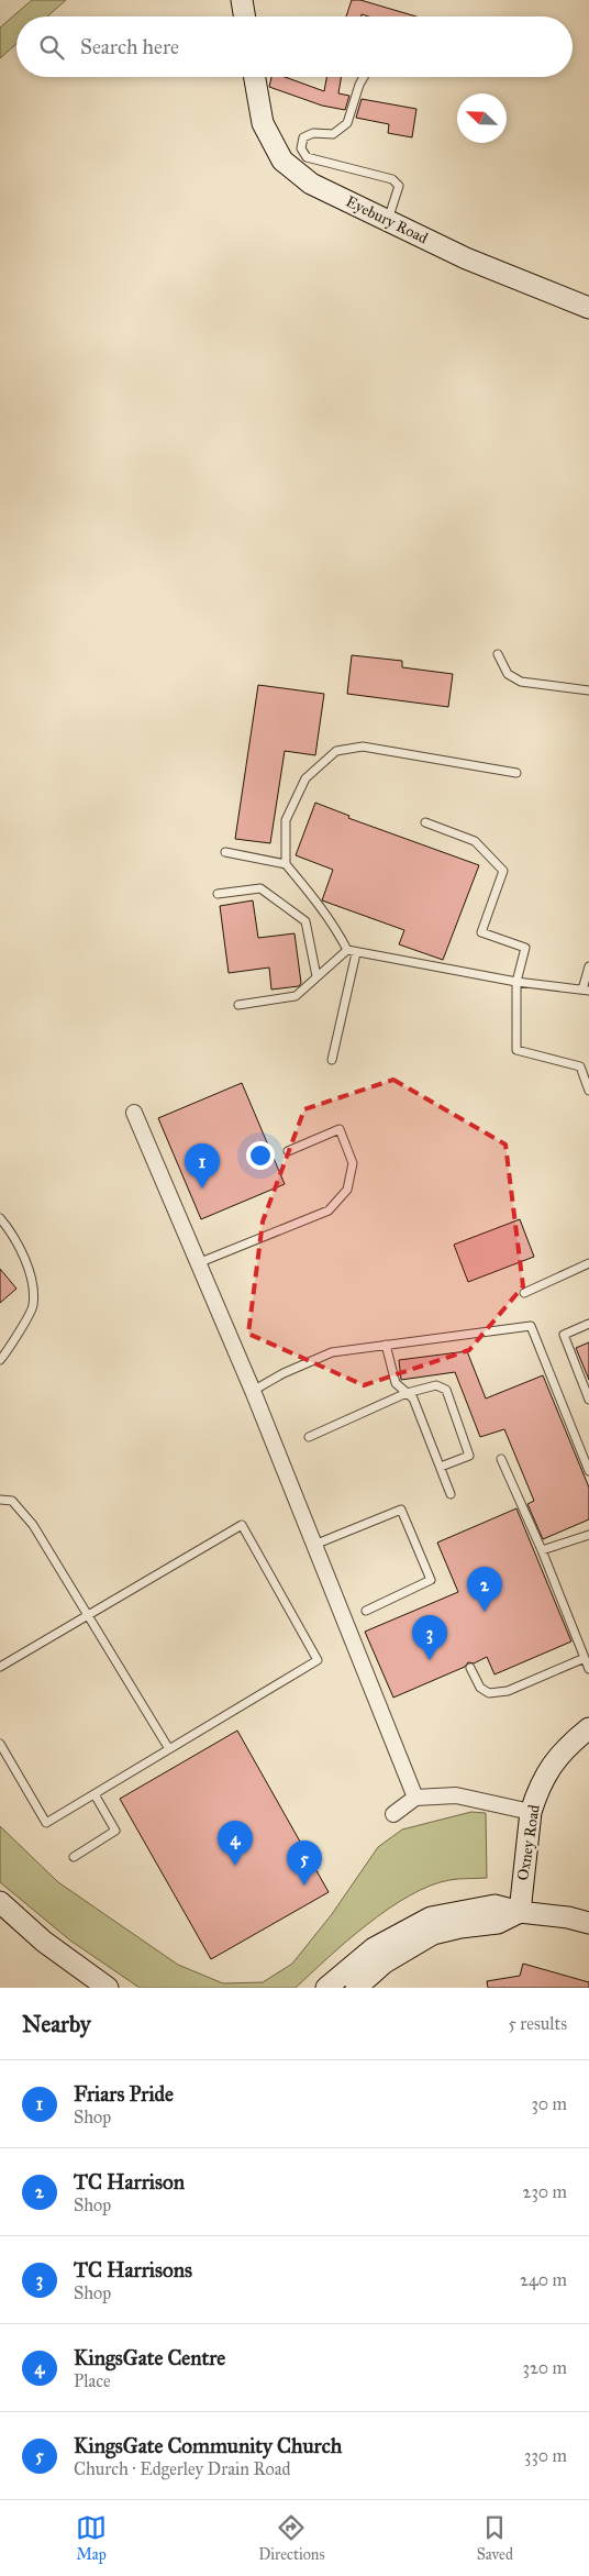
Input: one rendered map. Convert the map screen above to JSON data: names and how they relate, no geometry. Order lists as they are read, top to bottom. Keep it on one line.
{"streets":{"street":["Eyebury Road","Oxney Road"]},"north":"top left","page":{"search":"Search here","pins":["1","2","3","4","5"],"heading":["Nearby","5 results"],"list":[{"mark":"1","name":"Friars Pride","note":"Shop","value":"30 m"},{"mark":"2","name":"TC Harrison","note":"Shop","value":"230 m"},{"mark":"3","name":"TC Harrisons","note":"Shop","value":"240 m"},{"mark":"4","name":"KingsGate Centre","note":"Place","value":"320 m"},{"mark":"5","name":"KingsGate Community Church","note":"Church · Edgerley Drain Road","value":"330 m"}],"nav":["Map","Directions","Saved"]}}
